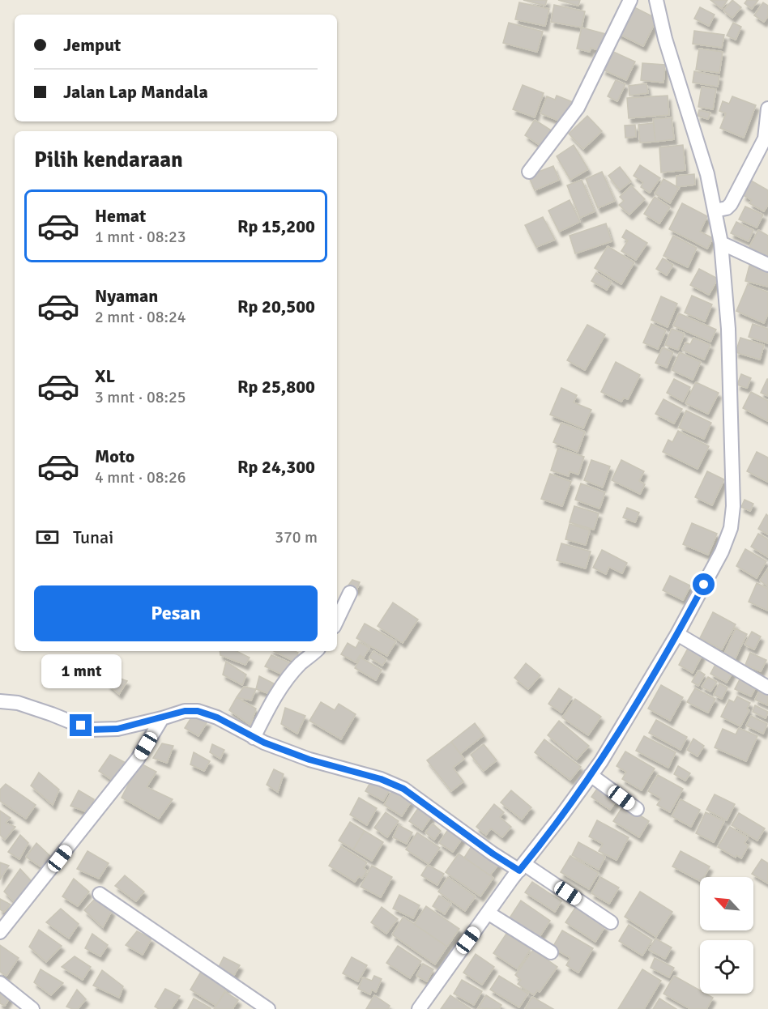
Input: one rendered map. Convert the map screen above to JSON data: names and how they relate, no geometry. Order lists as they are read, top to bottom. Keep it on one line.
{"north":"top left","page":{"banner":["Jemput","Jalan Lap Mandala"],"heading":"Pilih kendaraan","list":[{"name":"Hemat","note":"1 mnt · 08:23","value":"Rp 15,200"},{"name":"Nyaman","note":"2 mnt · 08:24","value":"Rp 20,500"},{"name":"XL","note":"3 mnt · 08:25","value":"Rp 25,800"},{"name":"Moto","note":"4 mnt · 08:26","value":"Rp 24,300"}],"pay":["Tunai","370 m"],"buttons":"Pesan","bubble":"1 mnt"}}
